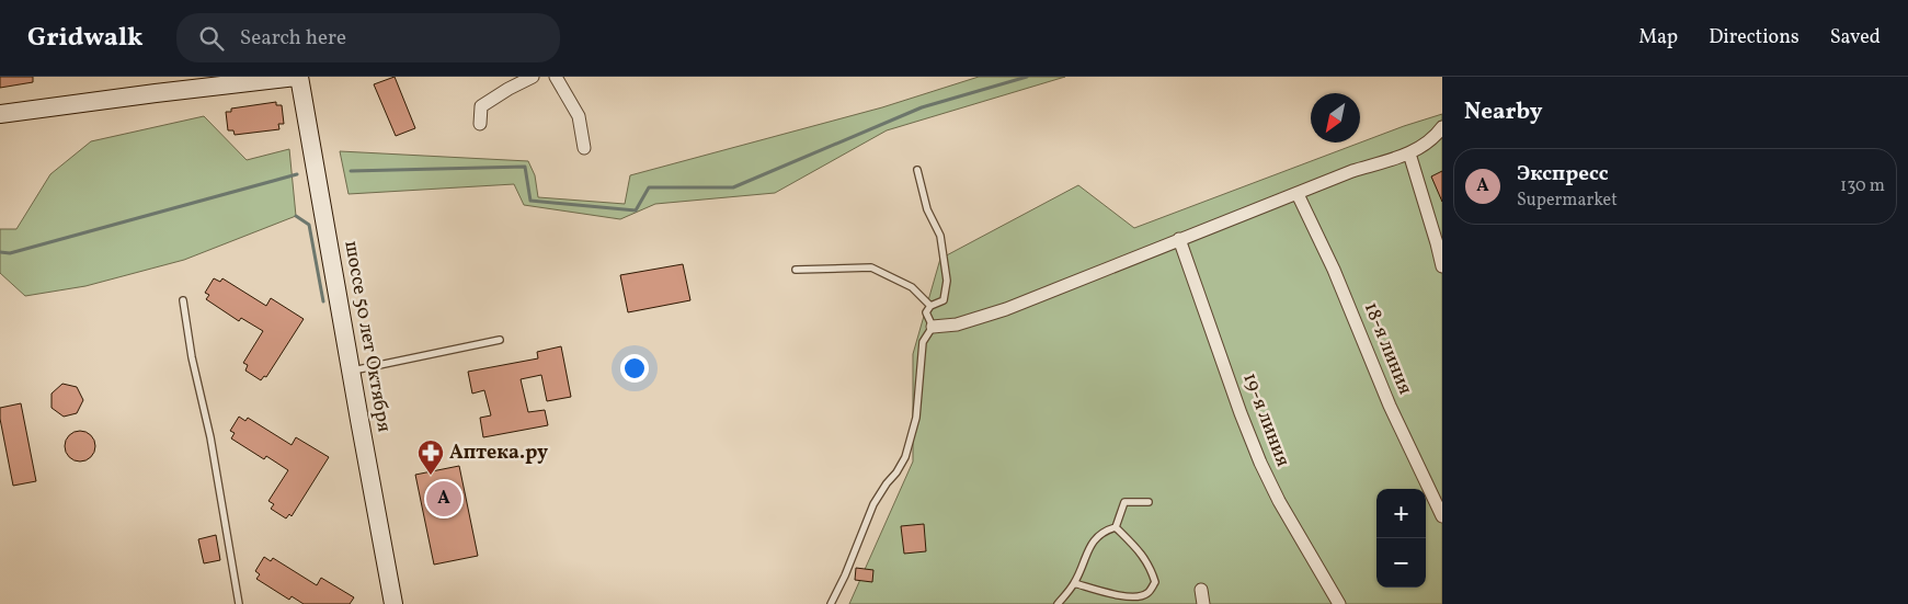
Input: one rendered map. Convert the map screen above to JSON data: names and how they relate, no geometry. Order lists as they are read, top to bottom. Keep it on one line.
{"streets":{"street":["шоссе 50 лет Октября","18-я линия","19-я линия"]},"places":{"pharmacy":["Аптека.ру"]},"north":"bottom left","page":{"header":"Gridwalk","search":"Search here","nav":["Map","Directions","Saved"],"heading":"Nearby","list":[{"mark":"A","name":"Экспресс","note":"Supermarket","value":"130 m"}],"pins":"A","map_buttons":["+","−"]}}
